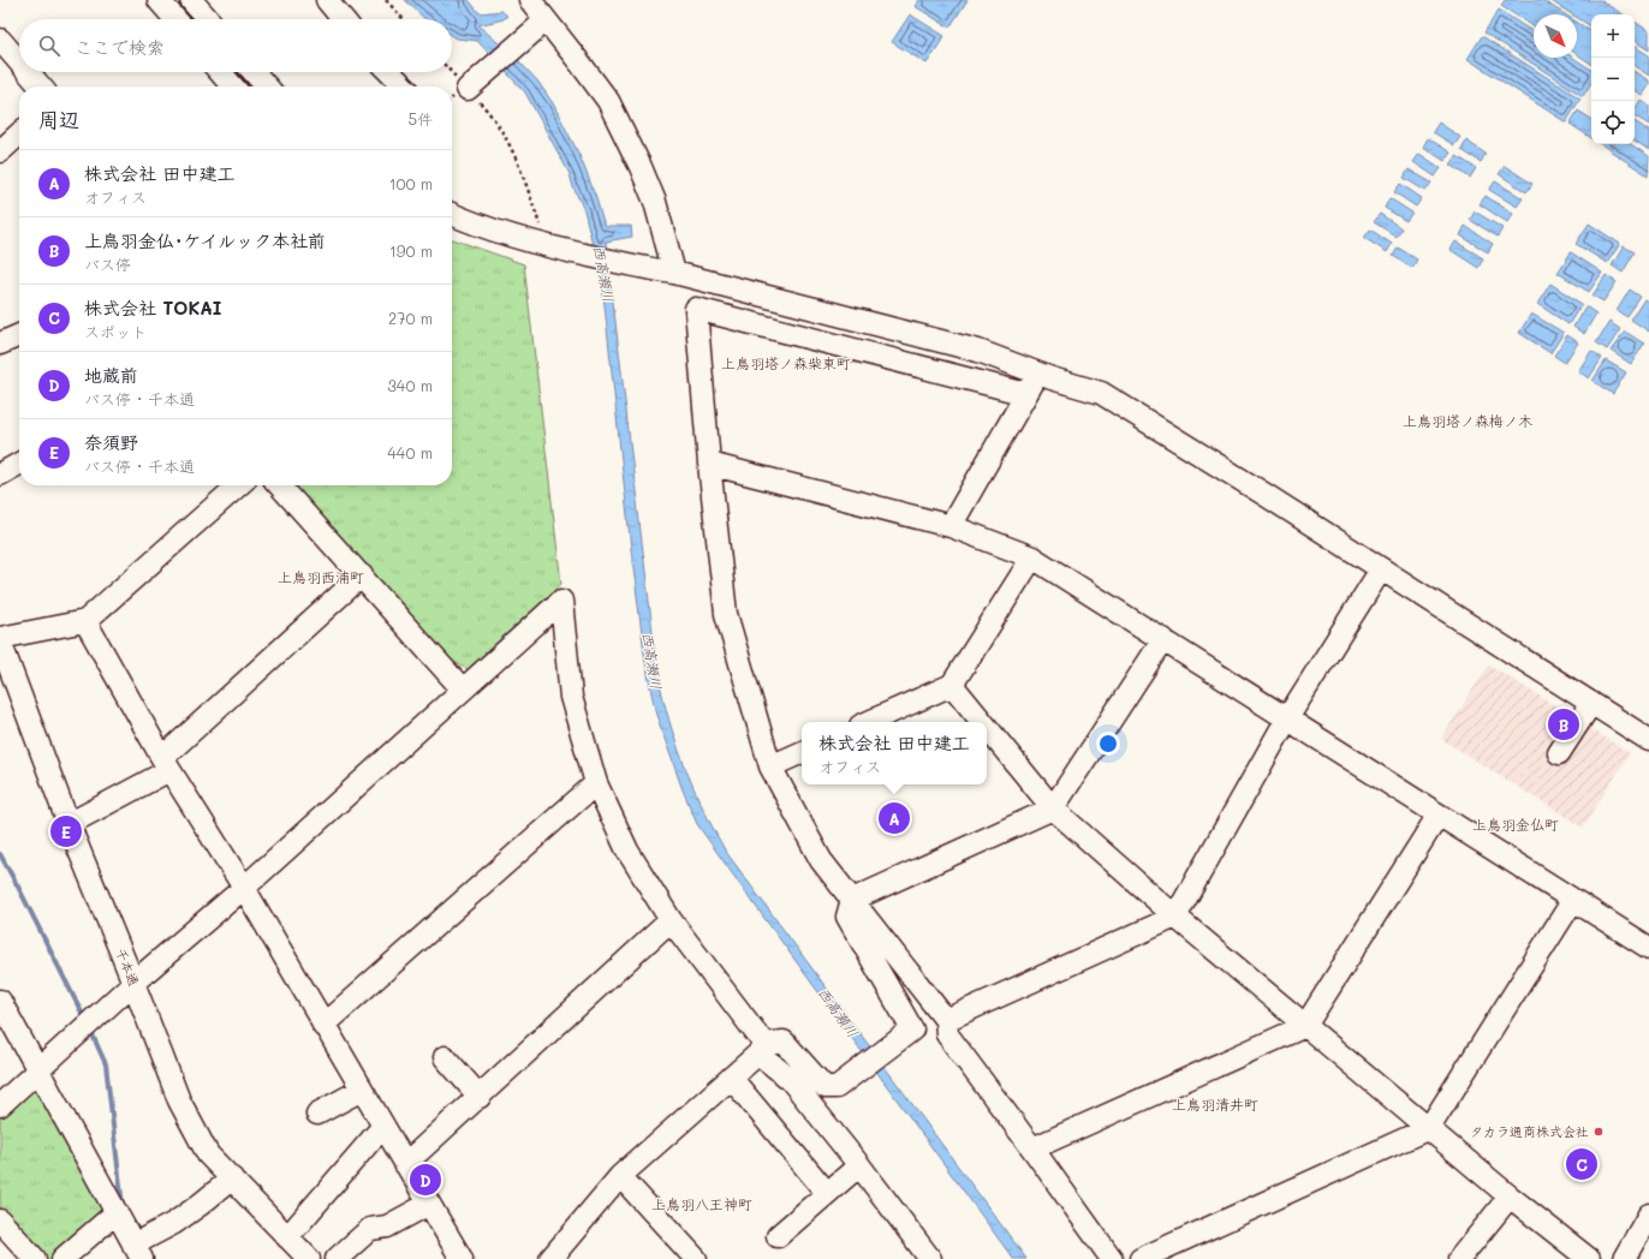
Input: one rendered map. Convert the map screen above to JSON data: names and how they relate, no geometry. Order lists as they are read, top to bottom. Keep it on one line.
{"streets":{"street":["千本通"]},"districts":["上鳥羽塔ノ森柴東町","上鳥羽塔ノ森梅ノ木","上鳥羽西浦町","上鳥羽金仏町","上鳥羽清井町","上鳥羽八王神町"],"water":["西高瀬川"],"places":["タカラ通商株式会社"],"north":"bottom right","page":{"map_buttons":["+","−"],"search":"ここで検索","heading":["周辺","5件"],"list":[{"mark":"A","name":"株式会社 田中建工","note":"オフィス","value":"100 m"},{"mark":"B","name":"上鳥羽金仏･ケイルック本社前","note":"バス停","value":"190 m"},{"mark":"C","name":"株式会社 TOKAI","note":"スポット","value":"270 m"},{"mark":"D","name":"地蔵前","note":"バス停 · 千本通","value":"340 m"},{"mark":"E","name":"奈須野","note":"バス停 · 千本通","value":"440 m"}],"pins":["B","A","E","C","D"],"popup":["株式会社 田中建工","オフィス"]}}
